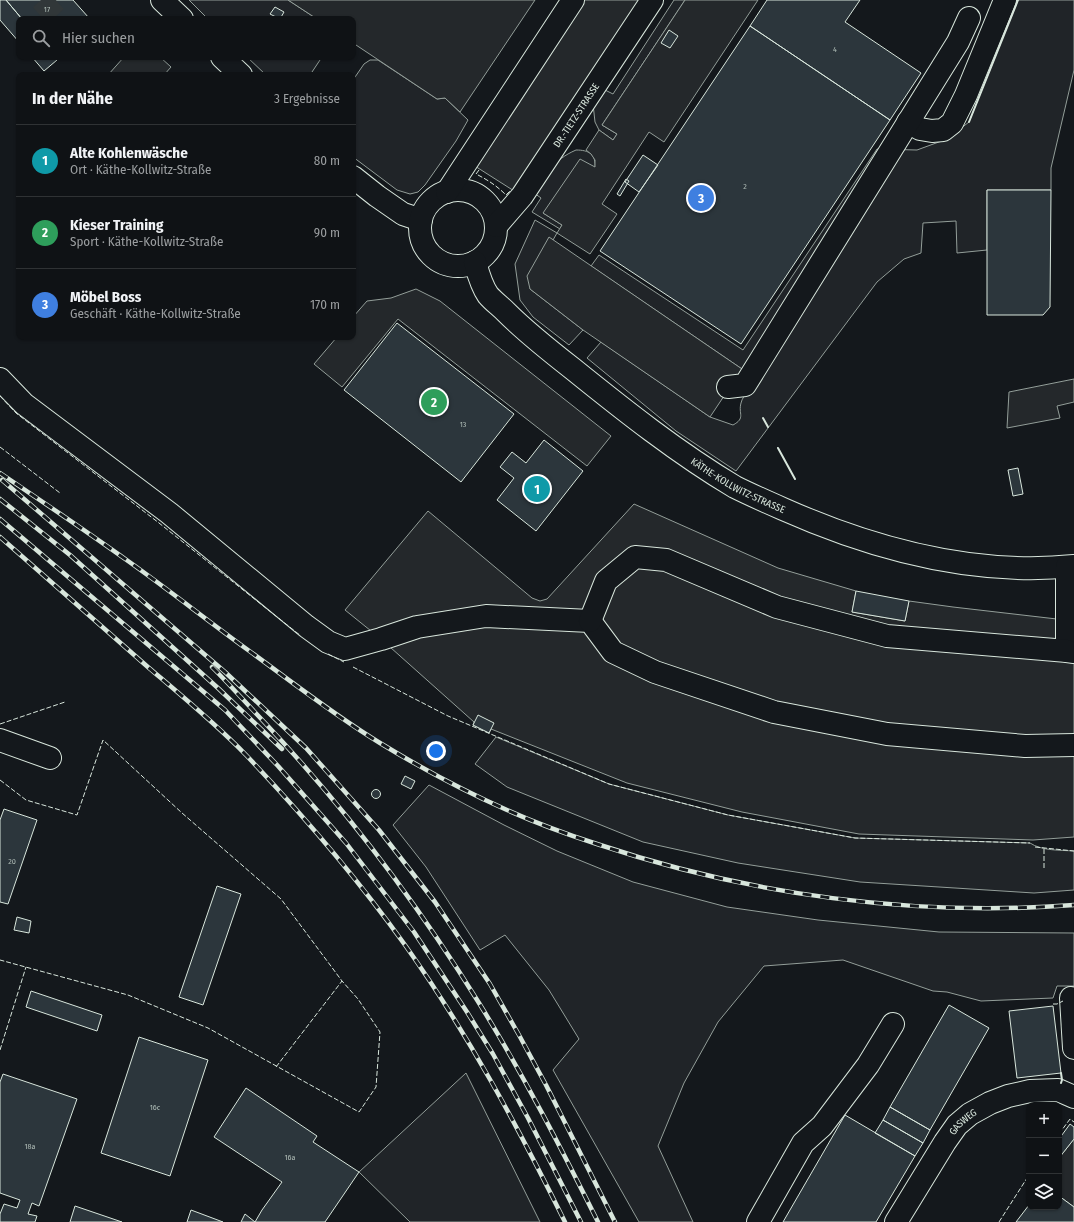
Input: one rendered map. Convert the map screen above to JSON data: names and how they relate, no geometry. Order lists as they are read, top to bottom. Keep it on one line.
{"streets":{"street":["DR.-TIETZ-STRASSE","KÄTHE-KOLLWITZ-STRASSE","GASWEG"]},"crossings":[["DR.-TIETZ-STRASSE","KÄTHE-KOLLWITZ-STRASSE"]],"house_numbers":["17","4","2","13","20","16c","18a","16a"],"page":{"search":"Hier suchen","heading":["In der Nähe","3 Ergebnisse"],"list":[{"mark":"1","name":"Alte Kohlenwäsche","note":"Ort · Käthe-Kollwitz-Straße","value":"80 m"},{"mark":"2","name":"Kieser Training","note":"Sport · Käthe-Kollwitz-Straße","value":"90 m"},{"mark":"3","name":"Möbel Boss","note":"Geschäft · Käthe-Kollwitz-Straße","value":"170 m"}],"pins":["3","2","1"],"map_buttons":["+","−"]}}
